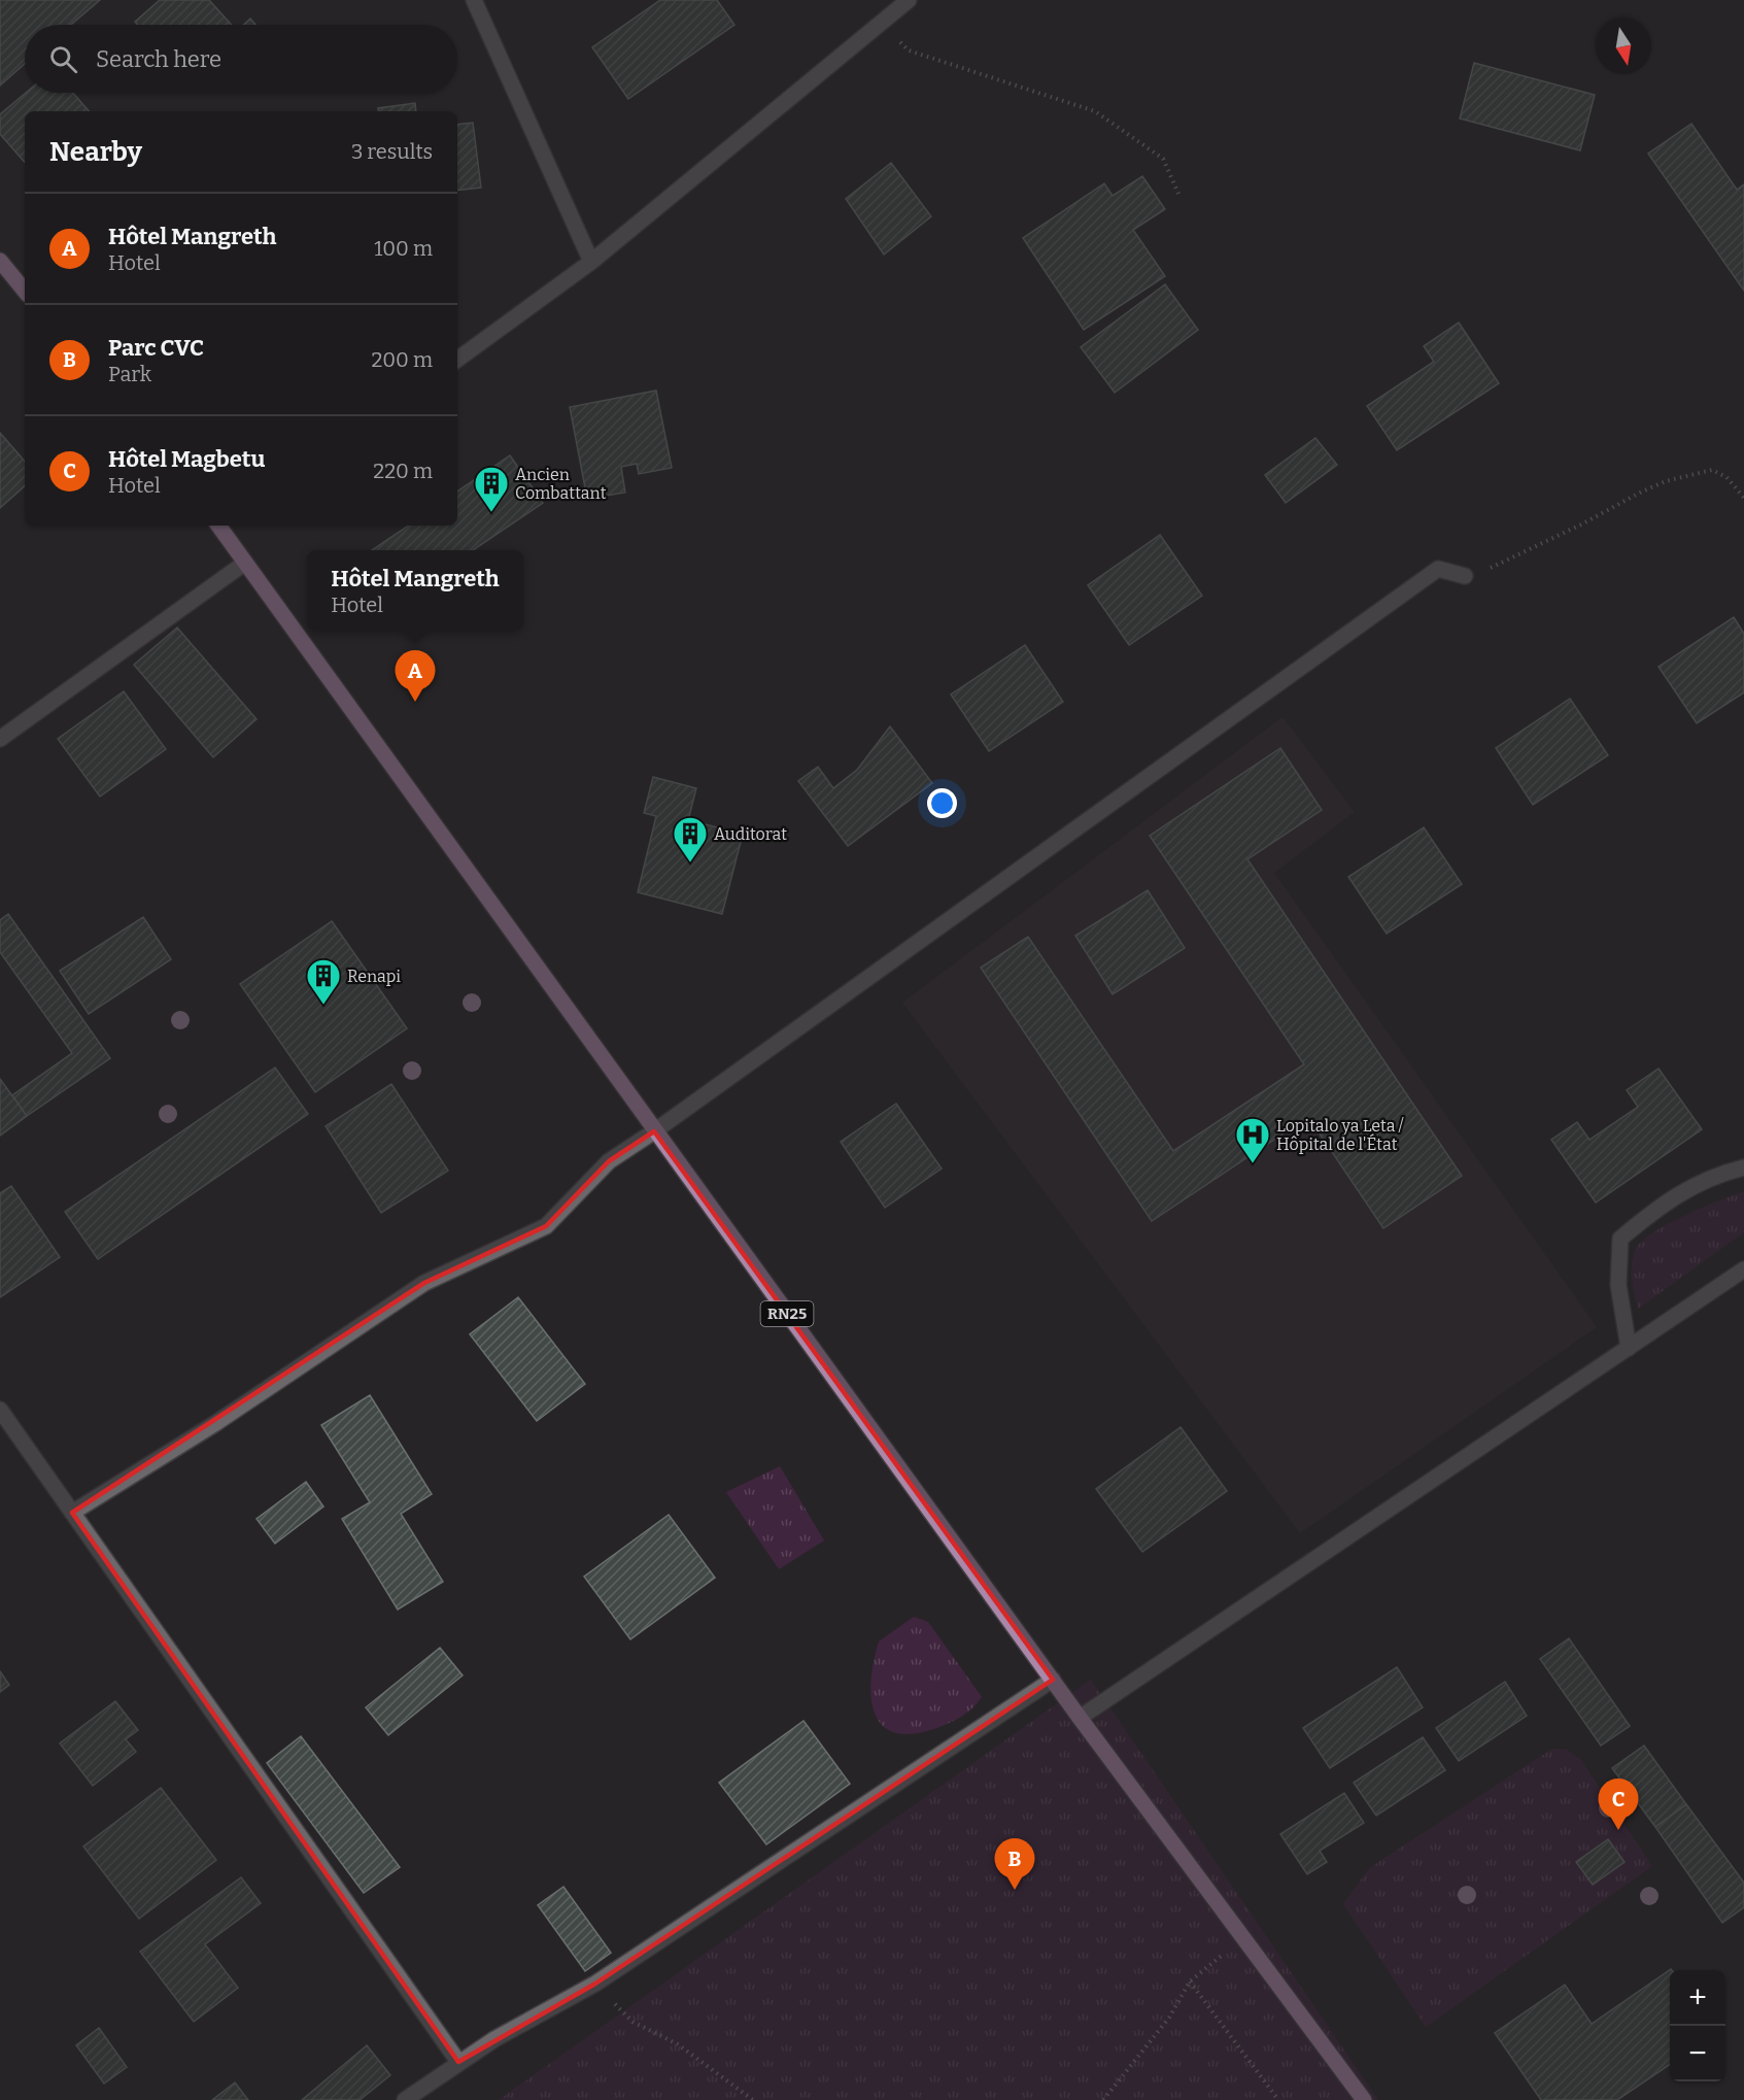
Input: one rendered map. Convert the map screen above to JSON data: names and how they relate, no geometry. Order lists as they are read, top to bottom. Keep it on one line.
{"streets":{"main road":["RN25"]},"places":{"building":["Ancien Combattant","Auditorat","Renapi"],"hospital":["Lopitalo ya Leta / Hôpital de l'État"]},"north":"bottom","page":{"search":"Search here","heading":["Nearby","3 results"],"list":[{"mark":"A","name":"Hôtel Mangreth","note":"Hotel","value":"100 m"},{"mark":"B","name":"Parc CVC","note":"Park","value":"200 m"},{"mark":"C","name":"Hôtel Magbetu","note":"Hotel","value":"220 m"}],"popup":["Hôtel Mangreth","Hotel"],"pins":["A","C","B"],"map_buttons":["+","−"]}}
